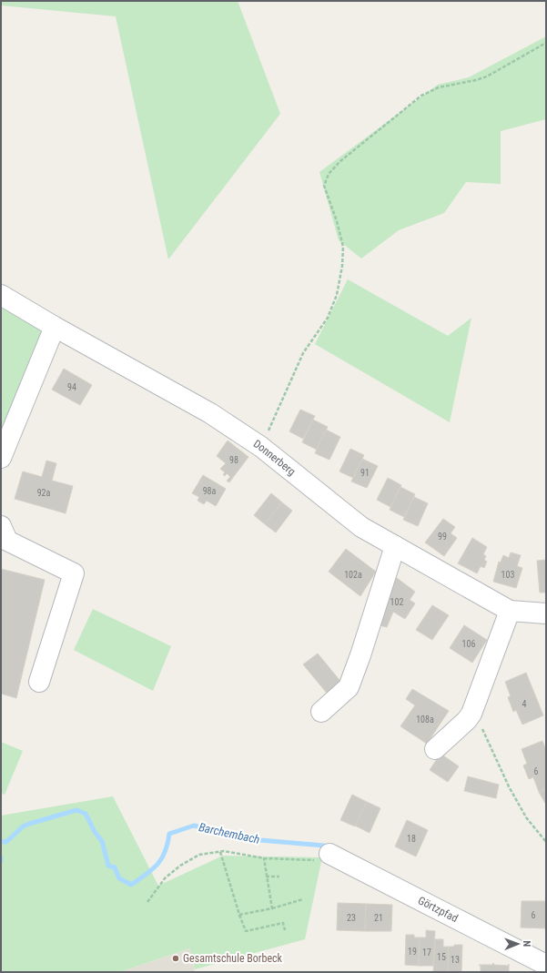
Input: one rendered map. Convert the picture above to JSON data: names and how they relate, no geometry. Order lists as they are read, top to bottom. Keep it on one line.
{"streets":{"street":["Donnerberg","Görtzpfad"]},"water":["Barchembach"],"places":["Gesamtschule Borbeck"],"house_numbers":["94","98","91","98a","92a","99","102a","103","102","106","4","108a","6","18","6","23","21","19","17","15","13"],"north":"right"}
